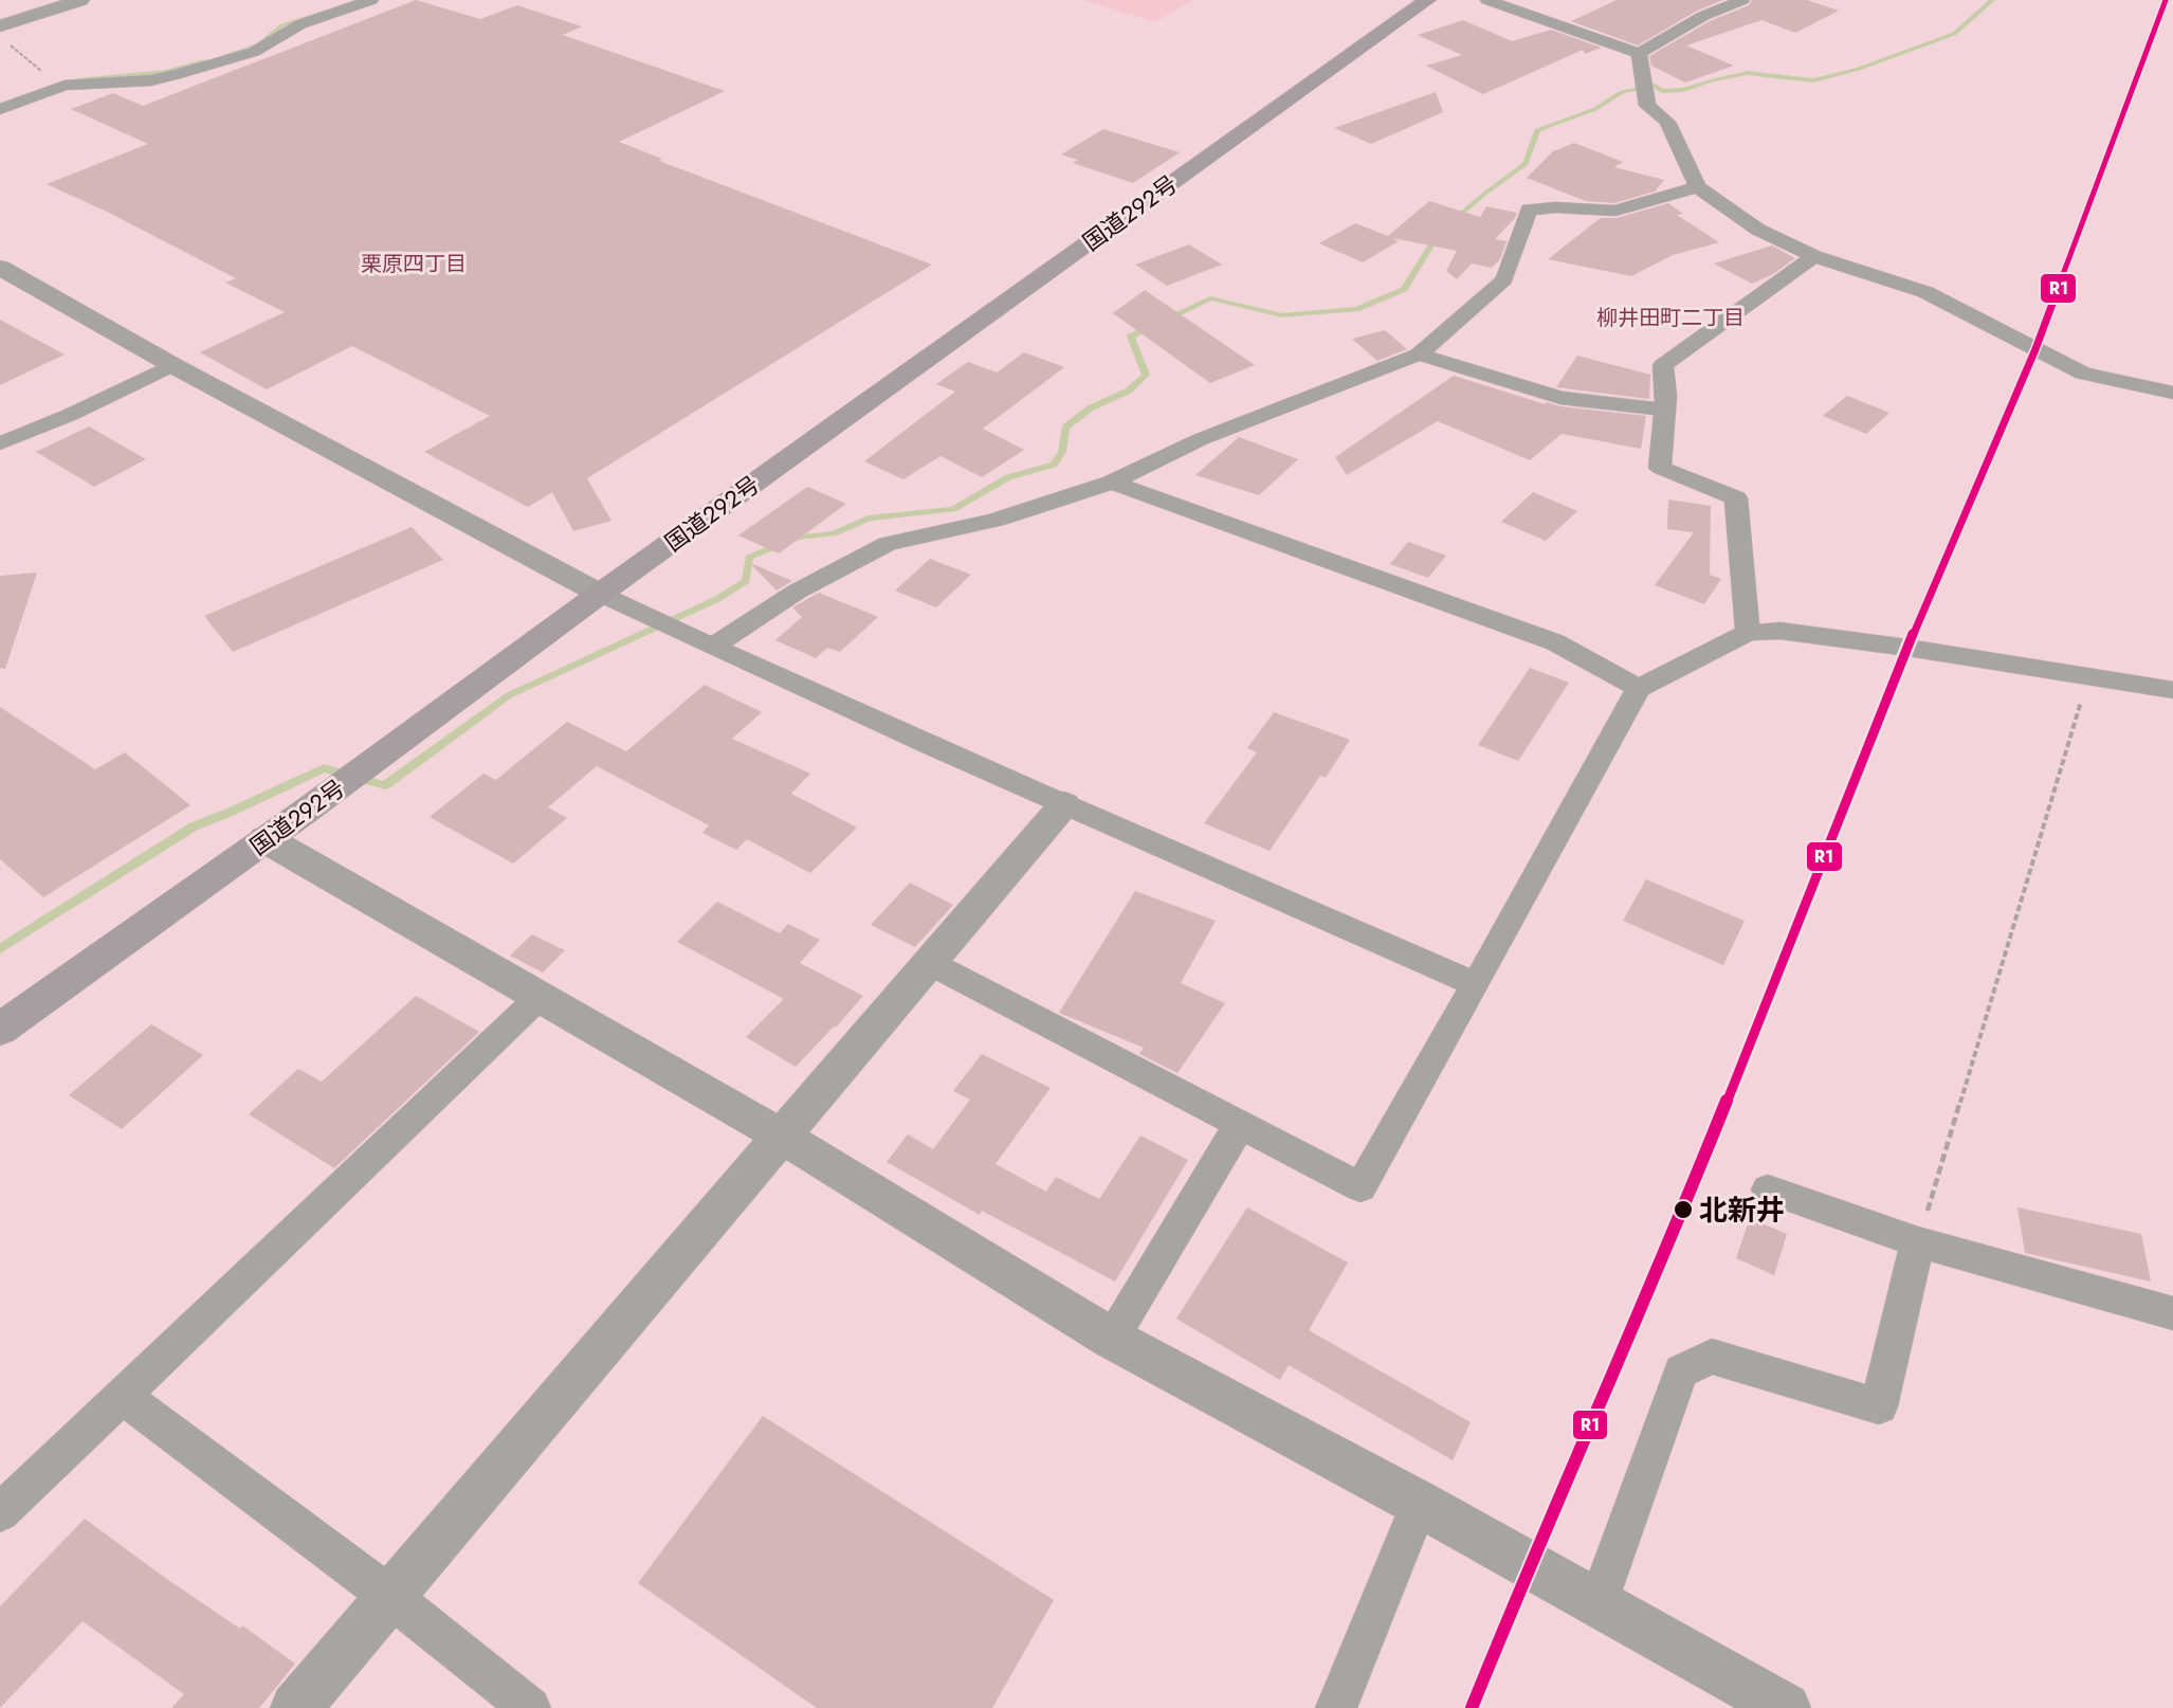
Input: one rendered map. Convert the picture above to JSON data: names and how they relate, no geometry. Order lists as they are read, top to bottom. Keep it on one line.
{"streets":{"highway":["国道292号"]},"districts":["栗原四丁目","柳井田町二丁目"],"places":["北新井"],"lines":["transit line R1"]}
